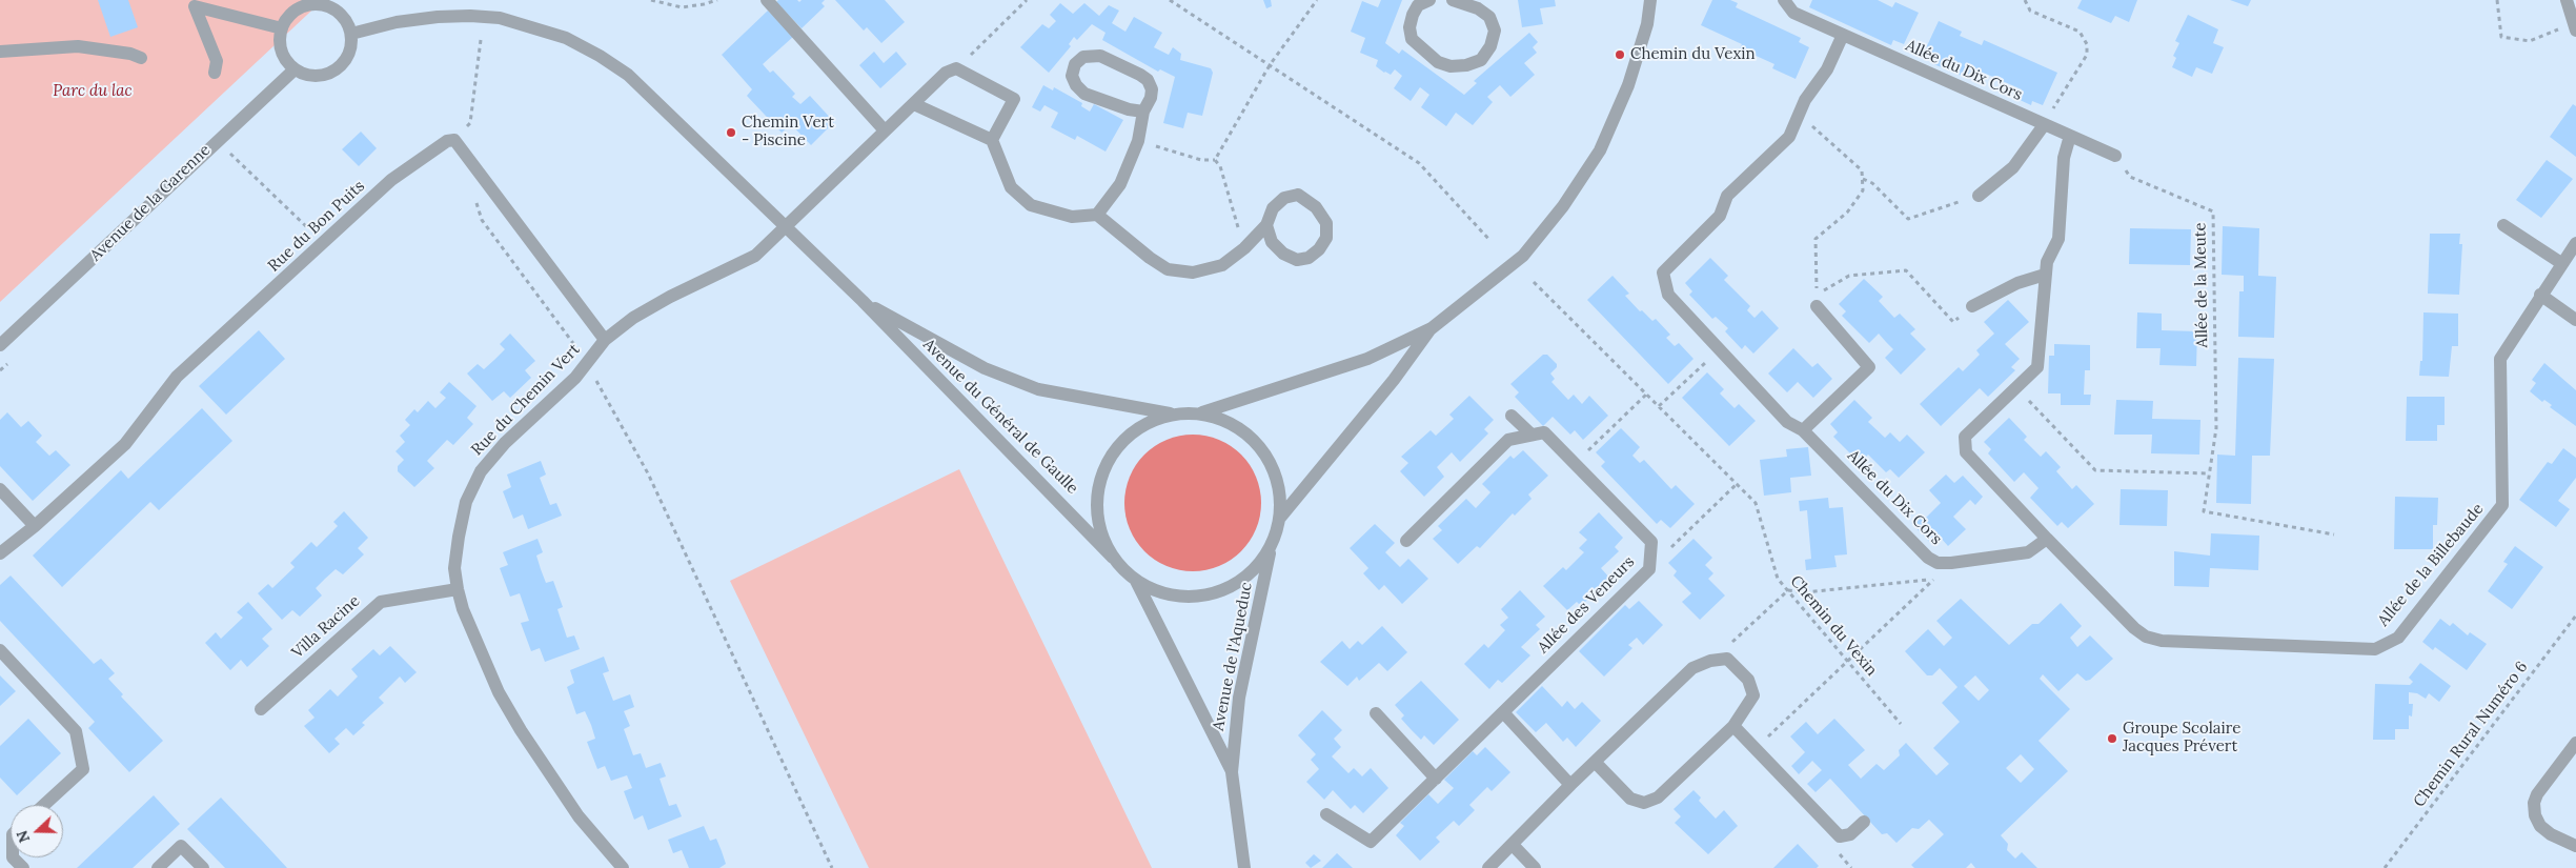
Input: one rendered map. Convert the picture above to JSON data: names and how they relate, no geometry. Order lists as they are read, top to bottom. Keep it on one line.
{"streets":{"street":["Allée du Dix Cors","Avenue de la Garenne","Rue du Bon Puits","Rue du Chemin Vert","Avenue du Général de Gaulle","Allée de la Billebaude","Allée des Veneurs","Villa Racine","Avenue de l'Aqueduc"],"path":["Allée de la Meute","Chemin du Vexin","Chemin Rural Numéro 6"]},"crossings":[["Allée du Dix Cors","Allée de la Meute"],["Allée du Dix Cors","Allée de la Billebaude"],["Avenue de la Garenne","Rue du Bon Puits"],["Avenue de la Garenne","Avenue du Général de Gaulle"],["Rue du Chemin Vert","Avenue du Général de Gaulle"],["Rue du Chemin Vert","Villa Racine"],["Avenue du Général de Gaulle","Avenue de l'Aqueduc"]],"parks":["Parc du lac"],"places":["Chemin du Vexin","Chemin Vert - Piscine","Groupe Scolaire Jacques Prévert"],"north":"left"}
